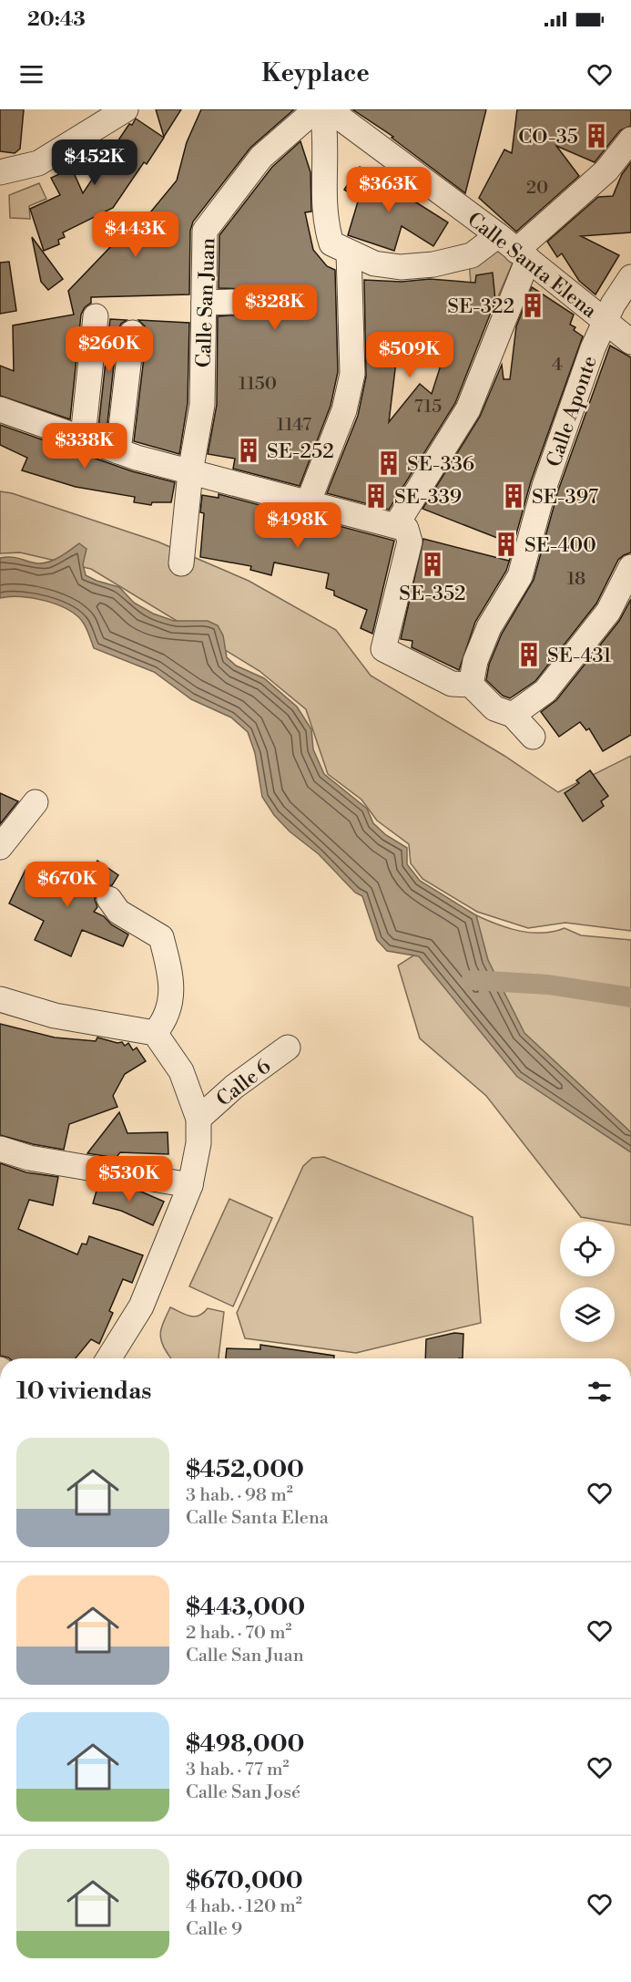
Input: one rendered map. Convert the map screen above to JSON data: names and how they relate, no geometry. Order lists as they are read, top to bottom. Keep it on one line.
{"streets":{"street":["Calle Santa Elena","Calle San Juan","Calle Aponte","Calle 6"]},"crossings":[["Calle Santa Elena","Calle Aponte"]],"places":{"building":["CO-35","SE-322","SE-252","SE-336","SE-339","SE-397","SE-400","SE-352","SE-431"]},"house_numbers":["20","4","1150","715","1147","18"],"page":{"status":"20:43","header":"Keyplace","price":["$452K","$363K","$443K","$328K","$260K","$509K","$338K","$498K","$670K","$530K"],"heading":"10 viviendas","list":[{"name":"$452,000","note":"3 hab. · 98 m² · Calle Santa Elena"},{"name":"$443,000","note":"2 hab. · 70 m² · Calle San Juan"},{"name":"$498,000","note":"3 hab. · 77 m² · Calle San José"},{"name":"$670,000","note":"4 hab. · 120 m² · Calle 9"}]}}
